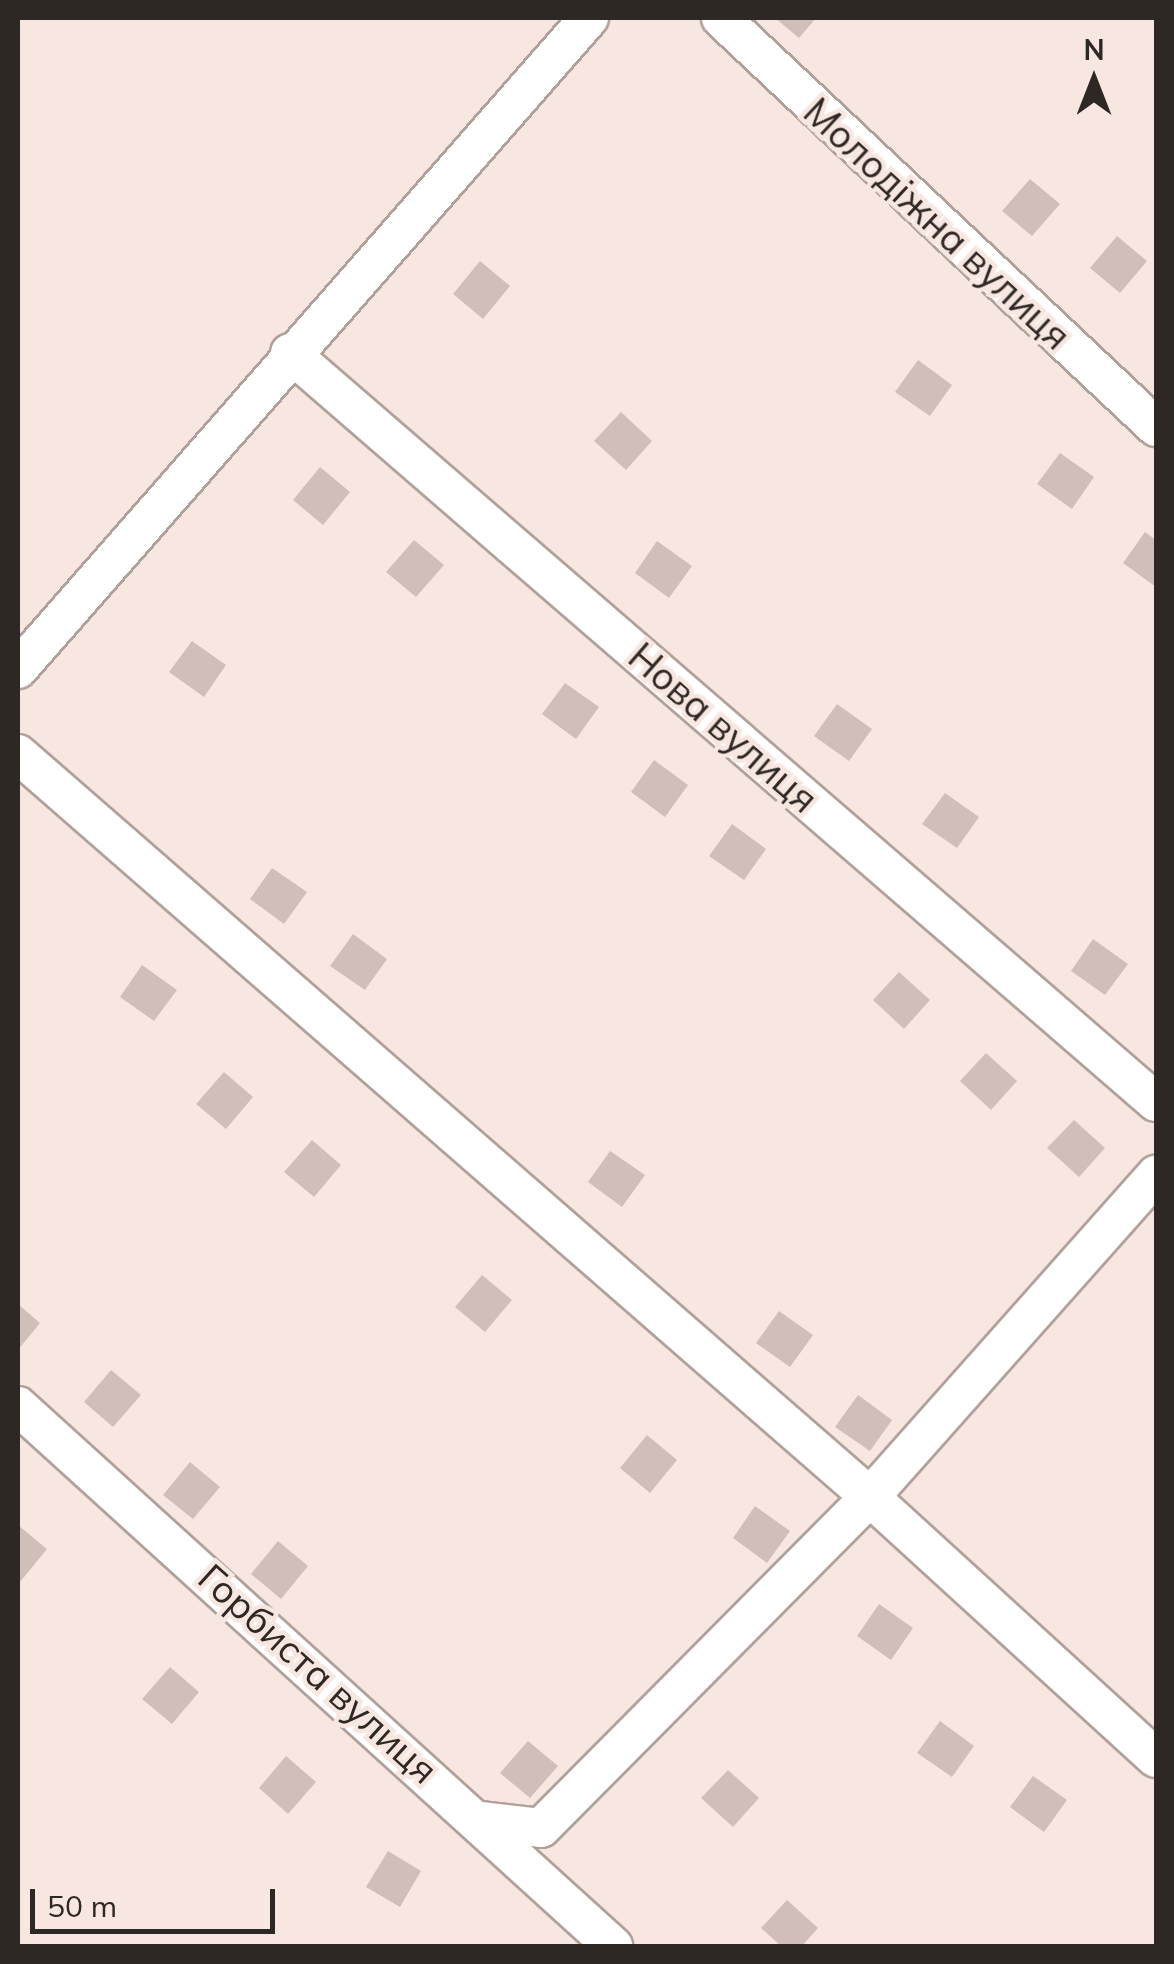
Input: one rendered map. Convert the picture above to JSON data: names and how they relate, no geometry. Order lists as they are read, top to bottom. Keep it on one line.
{"streets":{"street":["Молодіжна вулиця","Нова вулиця","Горбиста вулиця"]},"scale_bar":"50 m","north":"top"}
